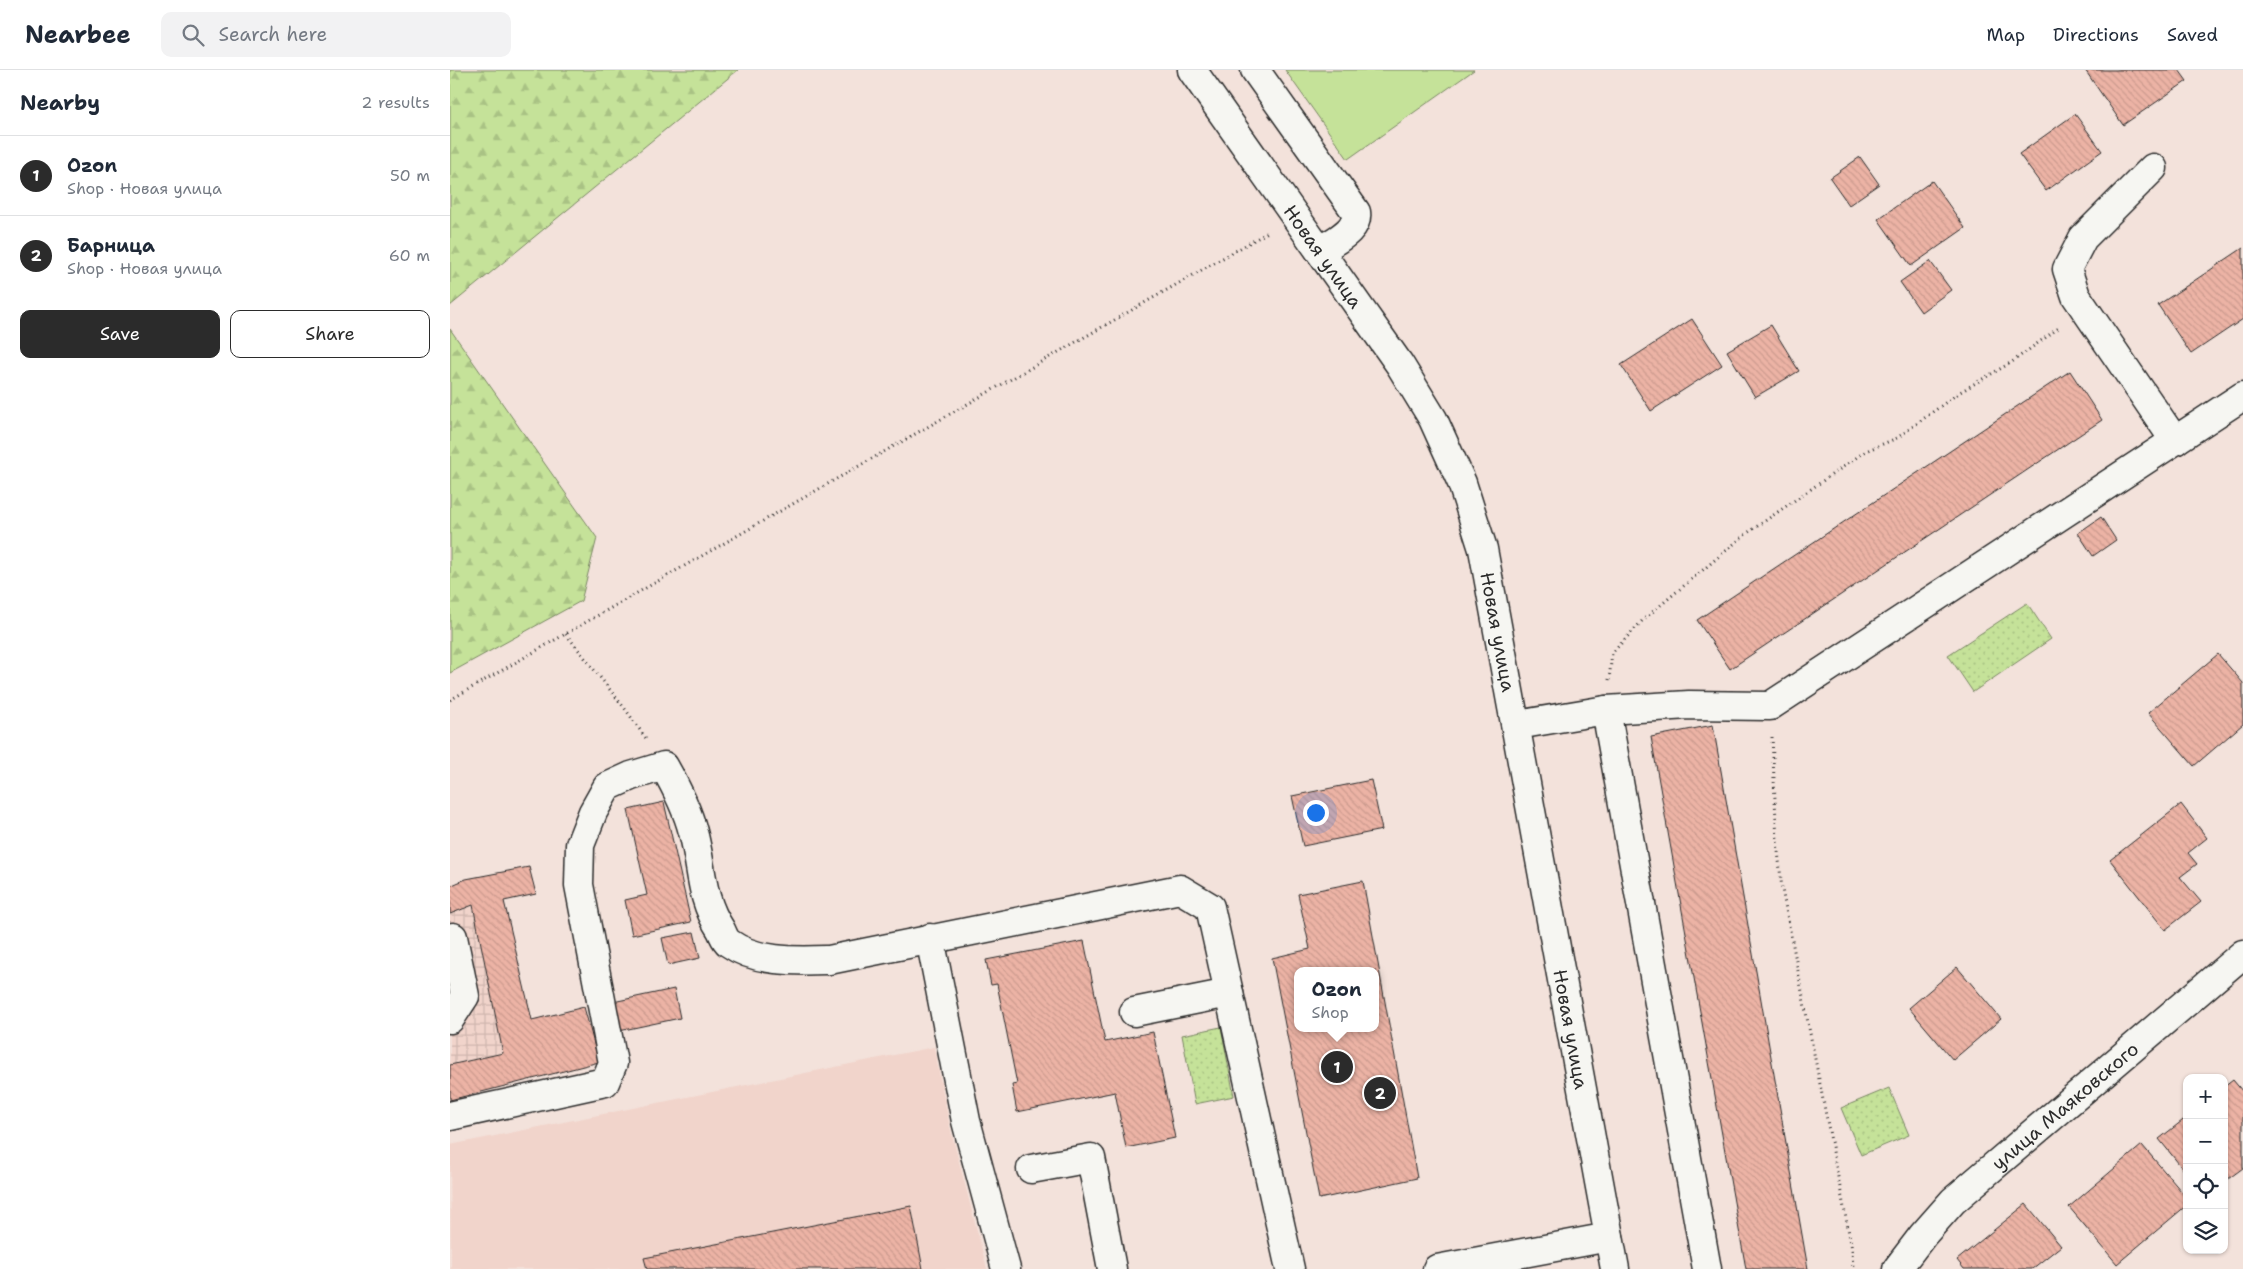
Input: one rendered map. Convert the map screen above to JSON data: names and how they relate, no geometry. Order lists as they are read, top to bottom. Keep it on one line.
{"streets":{"street":["Новая улица","улица Маяковского"]},"page":{"header":"Nearbee","search":"Search here","nav":["Map","Directions","Saved"],"heading":["Nearby","2 results"],"list":[{"mark":"1","name":"Ozon","note":"Shop · Новая улица","value":"50 m"},{"mark":"2","name":"Барница","note":"Shop · Новая улица","value":"60 m"}],"buttons":["Save","Share"],"popup":["Ozon","Shop"],"pins":["1","2"],"map_buttons":["+","−"]}}
